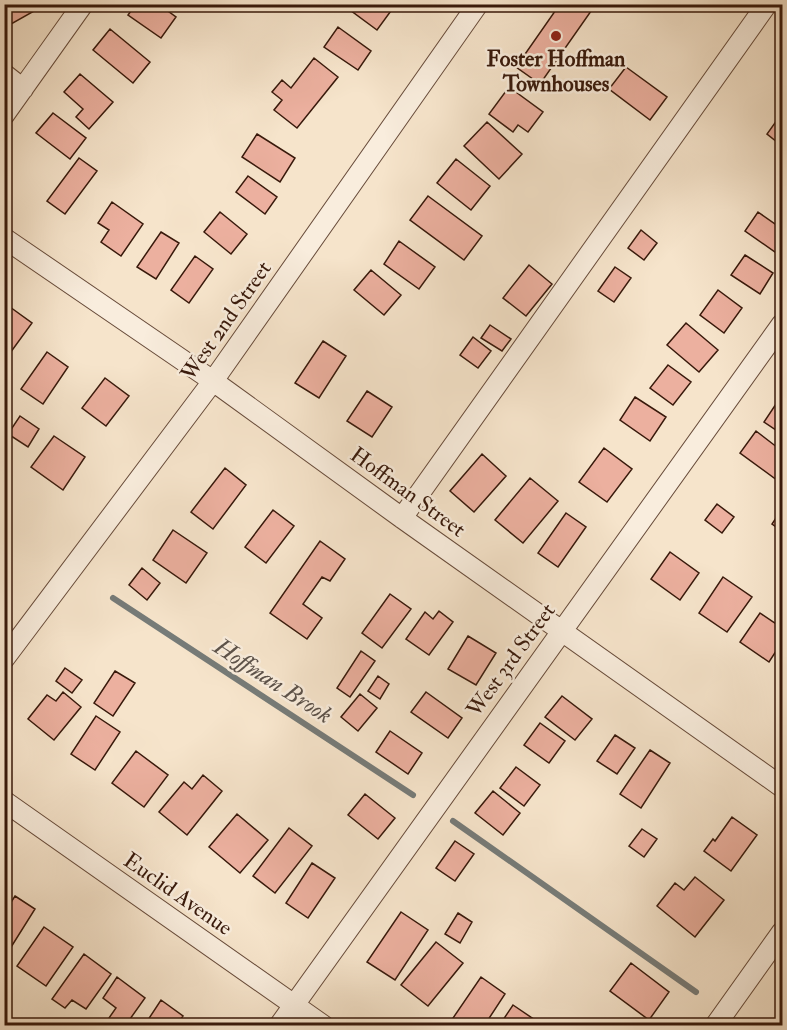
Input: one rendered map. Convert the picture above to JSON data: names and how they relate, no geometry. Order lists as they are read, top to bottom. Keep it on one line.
{"streets":{"street":["West 2nd Street","Hoffman Street","West 3rd Street","Euclid Avenue"]},"crossings":[["West 2nd Street","Hoffman Street"],["Hoffman Street","West 3rd Street"],["West 3rd Street","Euclid Avenue"]],"water":["Hoffman Brook"],"places":["Foster Hoffman Townhouses"]}
